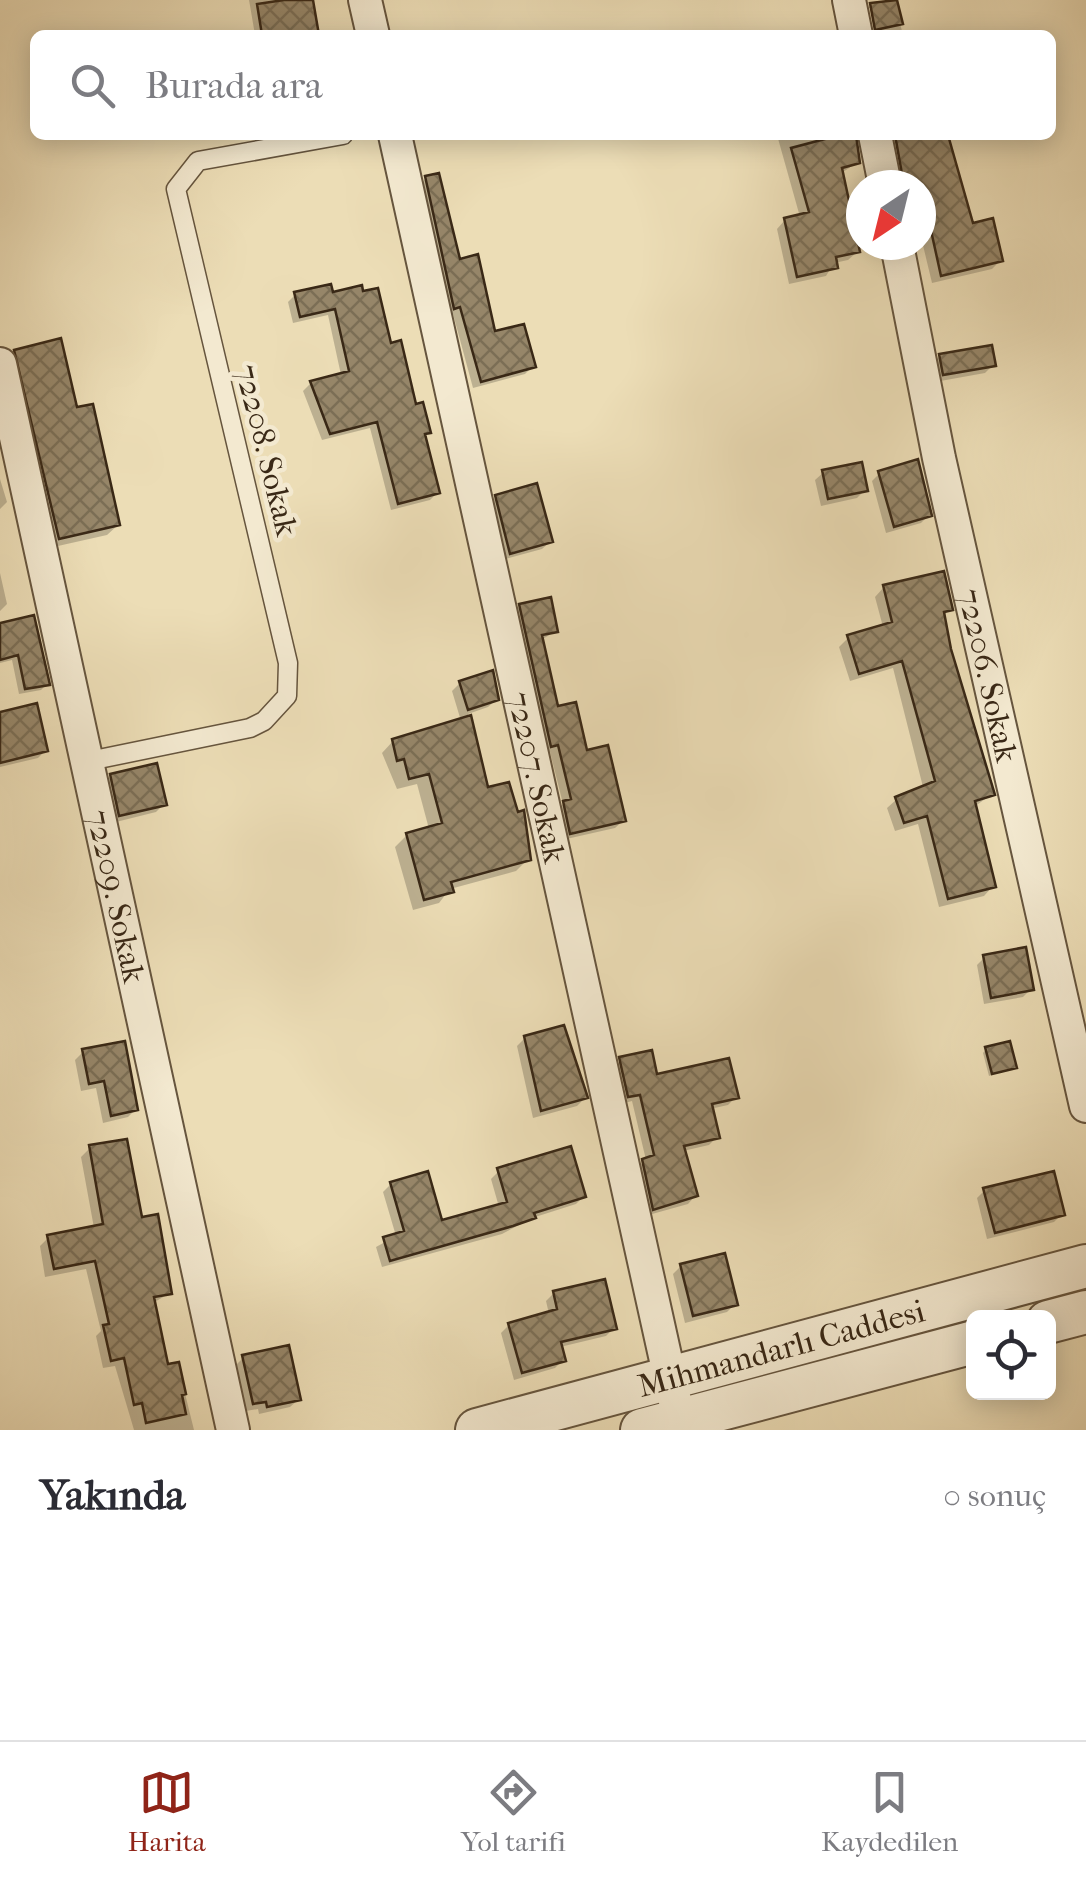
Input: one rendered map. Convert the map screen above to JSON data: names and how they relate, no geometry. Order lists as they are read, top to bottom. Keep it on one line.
{"streets":{"street":["72206. Sokak","72207. Sokak","72209. Sokak","Mihmandarlı Caddesi"],"lane":["72208. Sokak"]},"crossings":[["72208. Sokak","72209. Sokak"],["72207. Sokak","Mihmandarlı Caddesi"]],"north":"bottom left","page":{"search":"Burada ara","heading":["Yakında","0 sonuç"],"nav":["Harita","Yol tarifi","Kaydedilen"]}}
